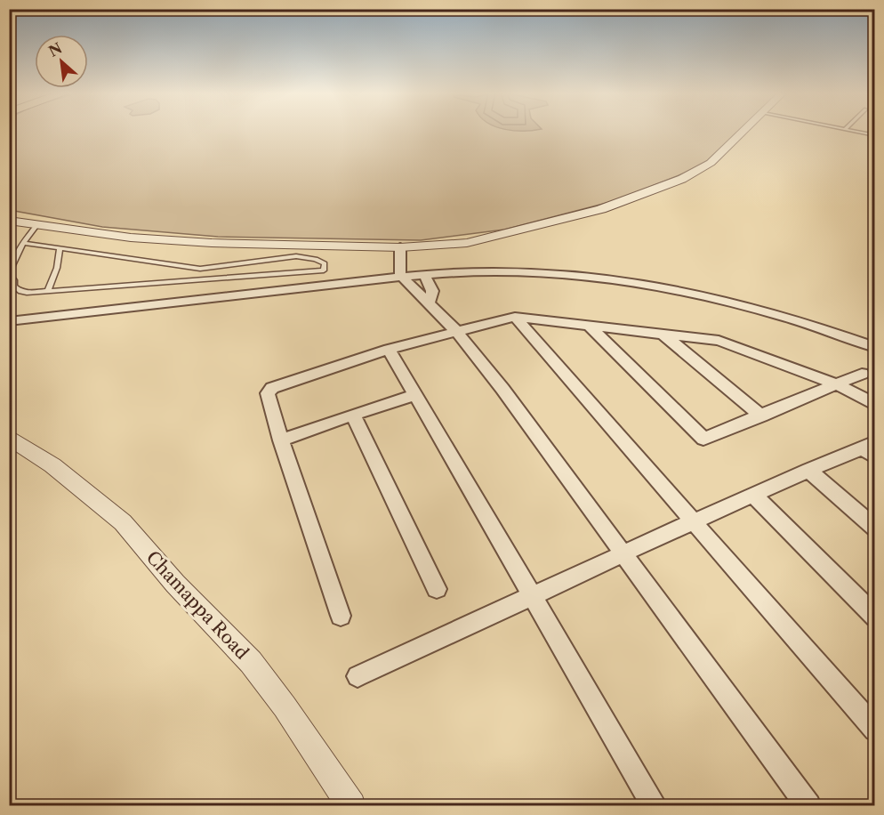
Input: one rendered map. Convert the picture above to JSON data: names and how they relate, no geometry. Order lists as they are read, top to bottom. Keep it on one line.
{"streets":{"street":["Chamappa Road"]},"north":"top left"}
